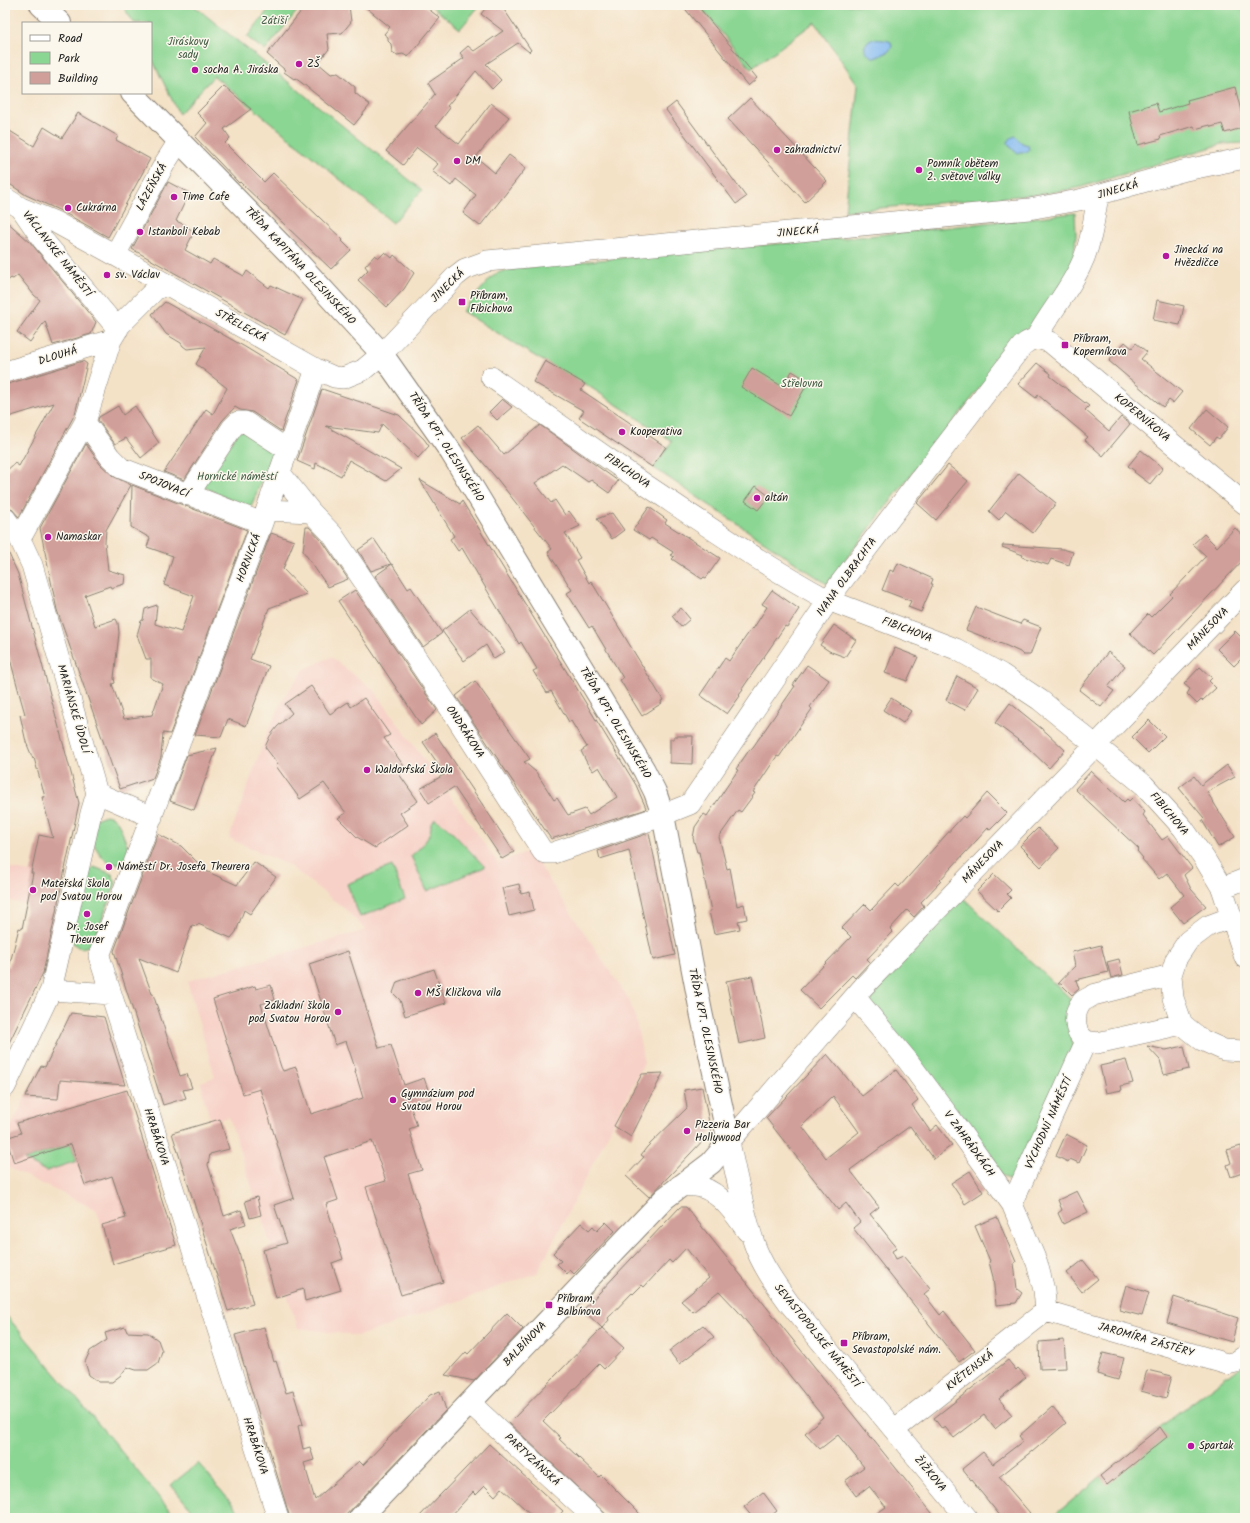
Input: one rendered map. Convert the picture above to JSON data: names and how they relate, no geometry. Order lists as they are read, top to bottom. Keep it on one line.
{"streets":{"main road":["TŘÍDA KAPITÁNA OLESINSKÉHO","TŘÍDA KPT. OLESINSKÉHO","BALBÍNOVA"],"street":["LÁZEŇSKÁ","JINECKÁ","VÁCLAVSKÉ NÁMĚSTÍ","STŘELECKÁ","DLOUHÁ","KOPERNÍKOVA","FIBICHOVA","SPOJOVACÍ","HORNICKÁ","IVANA OLBRACHTA","MÁNESOVA","MARIÁNSKÉ ÚDOLÍ","ONDRÁKOVA","VÝCHODNÍ NÁMĚSTÍ","HRABÁKOVA","V ZAHRÁDKÁCH","SEVASTOPOLSKÉ NÁMĚSTÍ","JAROMÍRA ZÁSTĚRY","KVĚTENSKÁ","PARTYZÁNSKÁ","ŽIŽKOVA"]},"crossings":[["LÁZEŇSKÁ","VÁCLAVSKÉ NÁMĚSTÍ"],["LÁZEŇSKÁ","TŘÍDA KAPITÁNA OLESINSKÉHO"],["JINECKÁ","TŘÍDA KAPITÁNA OLESINSKÉHO"],["JINECKÁ","TŘÍDA KPT. OLESINSKÉHO"],["VÁCLAVSKÉ NÁMĚSTÍ","STŘELECKÁ"],["VÁCLAVSKÉ NÁMĚSTÍ","DLOUHÁ"],["TŘÍDA KAPITÁNA OLESINSKÉHO","TŘÍDA KPT. OLESINSKÉHO"],["STŘELECKÁ","HORNICKÁ"],["KOPERNÍKOVA","IVANA OLBRACHTA"],["TŘÍDA KPT. OLESINSKÉHO","IVANA OLBRACHTA"],["TŘÍDA KPT. OLESINSKÉHO","MÁNESOVA"],["TŘÍDA KPT. OLESINSKÉHO","ONDRÁKOVA"],["TŘÍDA KPT. OLESINSKÉHO","SEVASTOPOLSKÉ NÁMĚSTÍ"],["TŘÍDA KPT. OLESINSKÉHO","BALBÍNOVA"],["FIBICHOVA","IVANA OLBRACHTA"],["FIBICHOVA","MÁNESOVA"],["SPOJOVACÍ","HORNICKÁ"],["HORNICKÁ","ONDRÁKOVA"],["HORNICKÁ","HRABÁKOVA"],["IVANA OLBRACHTA","ONDRÁKOVA"],["MÁNESOVA","V ZAHRÁDKÁCH"],["MÁNESOVA","SEVASTOPOLSKÉ NÁMĚSTÍ"],["MÁNESOVA","BALBÍNOVA"],["VÝCHODNÍ NÁMĚSTÍ","V ZAHRÁDKÁCH"],["V ZAHRÁDKÁCH","JAROMÍRA ZÁSTĚRY"],["V ZAHRÁDKÁCH","KVĚTENSKÁ"],["SEVASTOPOLSKÉ NÁMĚSTÍ","BALBÍNOVA"],["SEVASTOPOLSKÉ NÁMĚSTÍ","KVĚTENSKÁ"],["SEVASTOPOLSKÉ NÁMĚSTÍ","ŽIŽKOVA"],["JAROMÍRA ZÁSTĚRY","KVĚTENSKÁ"],["BALBÍNOVA","PARTYZÁNSKÁ"],["KVĚTENSKÁ","ŽIŽKOVA"]],"parks":["Zátiší","Jiráskovy sady","Střelovna","Hornické náměstí"],"places":{"other":["ZŠ","socha A. Jiráska","zahradnictví","DM","Pomník obětem 2. světové války","Time Cafe","Cukrárna","Istanboli Kebab","Jinecká na Hvězdičce","sv. Václav","Kooperativa","altán","Namaskar","Waldorfská Škola","Náměstí Dr. Josefa Theurera","Mateřská škola pod Svatou Horou","Dr. Josef Theurer","MŠ Kličkova vila","Základní škola pod Svatou Horou","Gymnázium pod Svatou Horou","Pizzeria Bar Hollywood","Spartak"],"transit":["Příbram, Fibichova","Příbram, Koperníkova","Příbram, Balbínova","Příbram, Sevastopolské nám."]},"legend":["Road","Park","Building"]}
